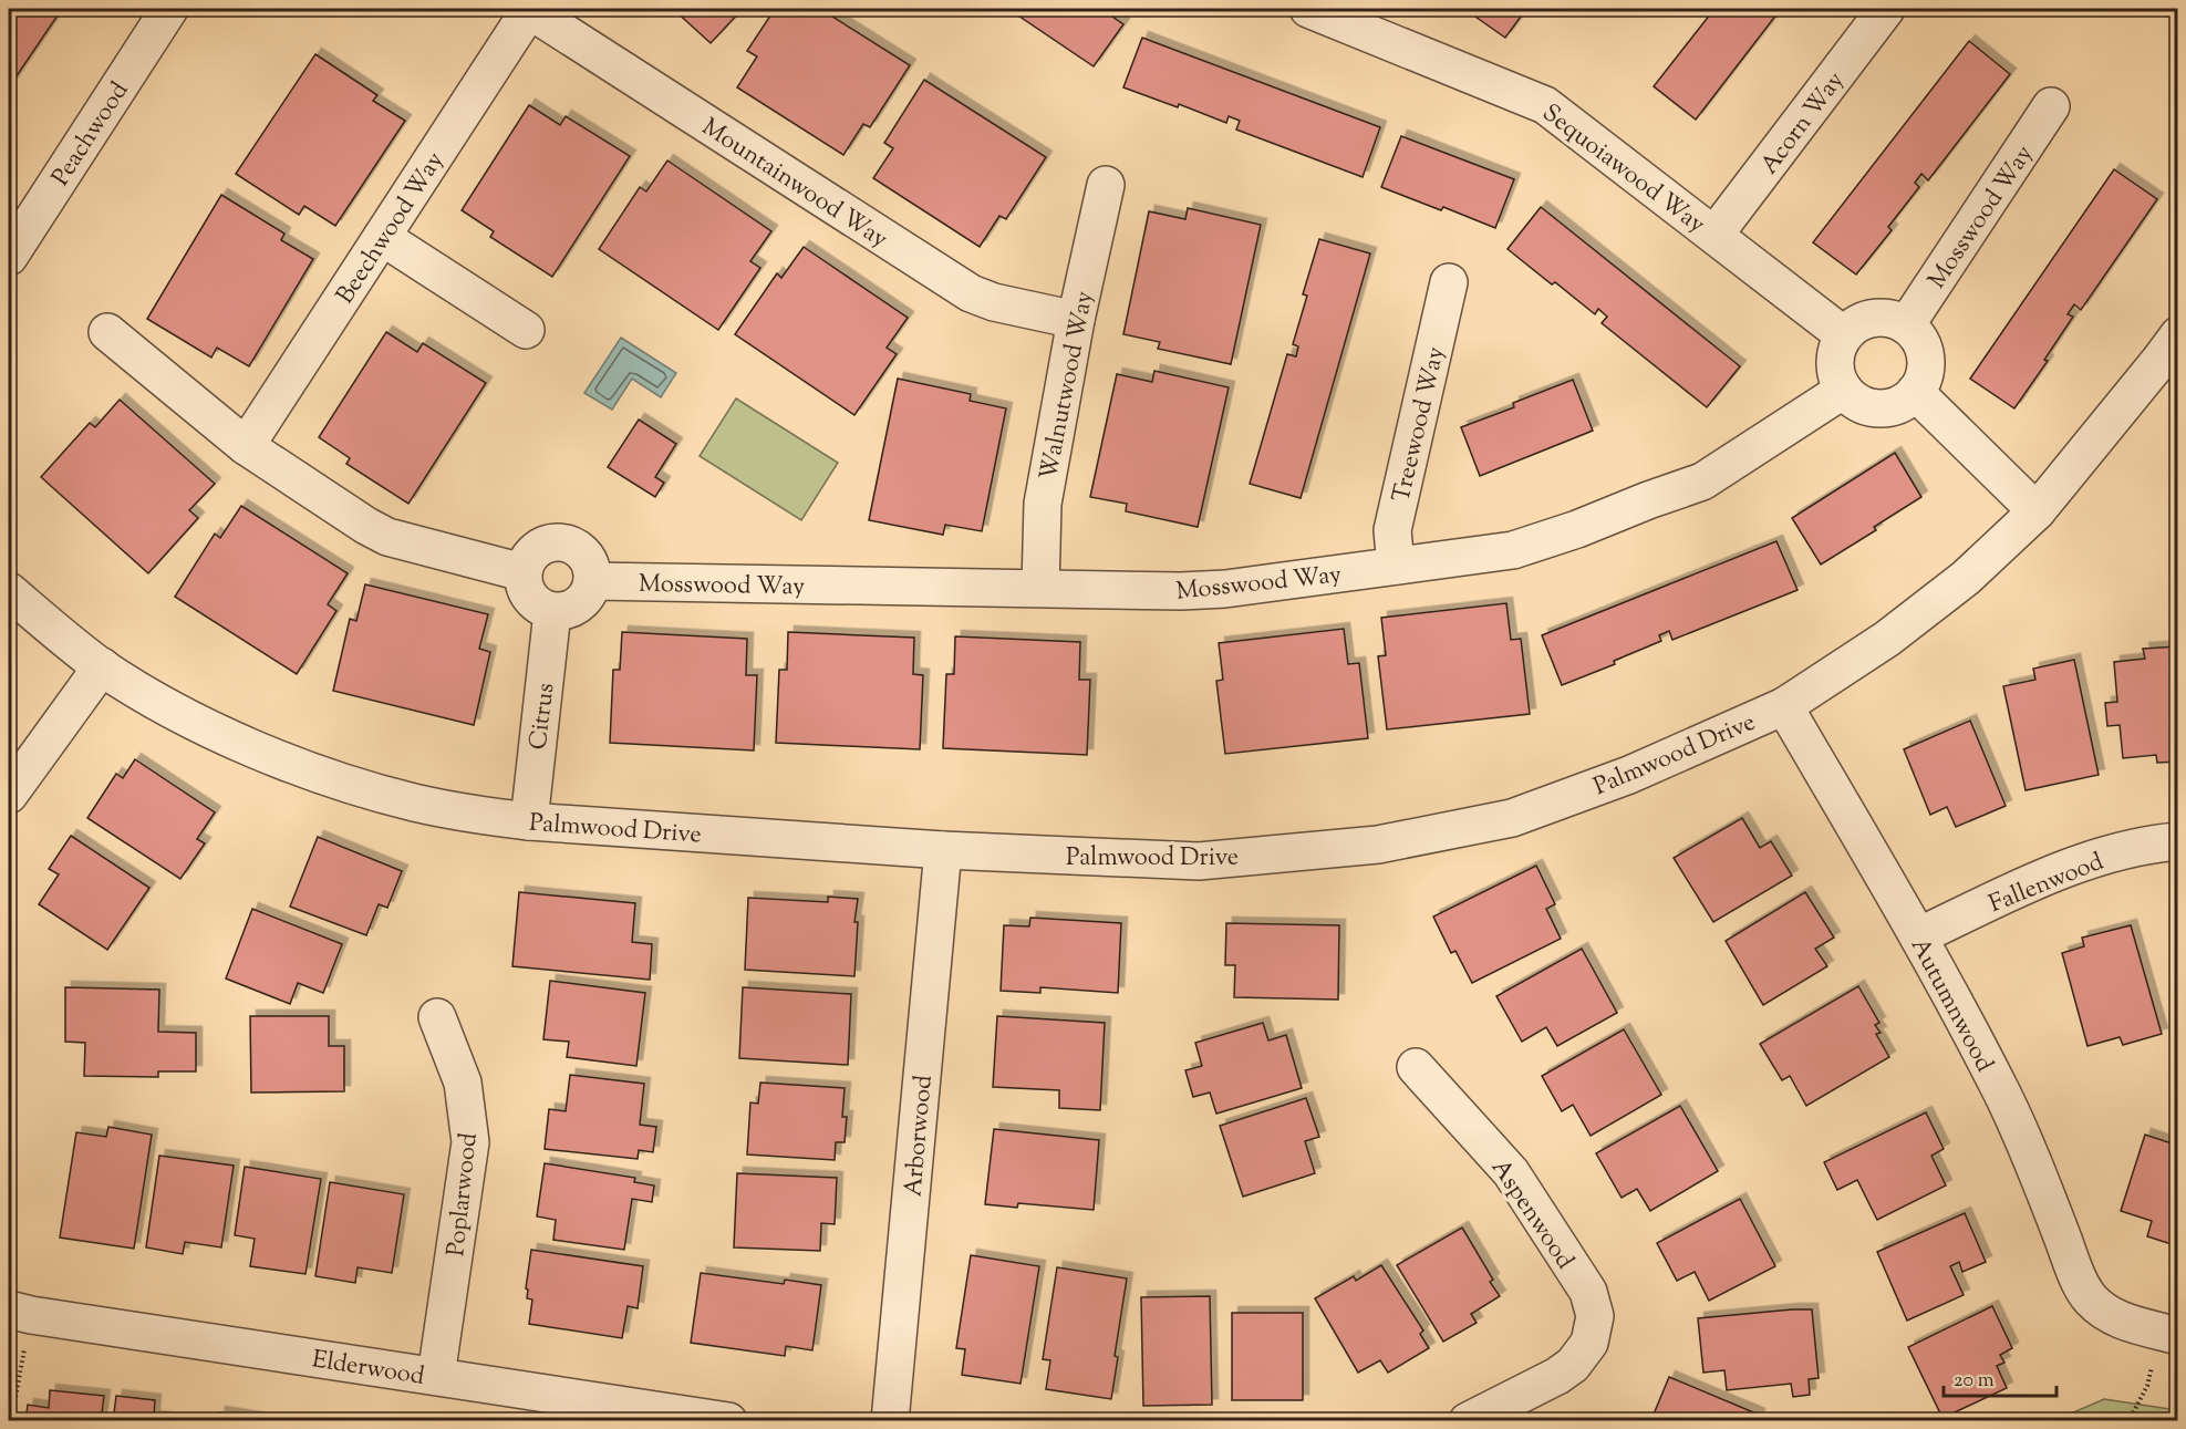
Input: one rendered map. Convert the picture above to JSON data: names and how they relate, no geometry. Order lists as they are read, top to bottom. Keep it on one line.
{"streets":{"street":["Acorn Way","Peachwood","Sequoiawood Way","Mountainwood Way","Mosswood Way","Beechwood Way","Walnutwood Way","Treewood Way","Citrus","Palmwood Drive","Fallenwood","Autumnwood","Arborwood","Poplarwood","Aspenwood","Elderwood"]},"crossings":[["Acorn Way","Sequoiawood Way"],["Sequoiawood Way","Mosswood Way"],["Mountainwood Way","Beechwood Way"],["Mountainwood Way","Walnutwood Way"],["Mosswood Way","Walnutwood Way"],["Mosswood Way","Treewood Way"],["Mosswood Way","Citrus"],["Citrus","Palmwood Drive"],["Palmwood Drive","Autumnwood"],["Palmwood Drive","Arborwood"],["Fallenwood","Autumnwood"],["Poplarwood","Elderwood"]],"scale_bar":"20 m"}
